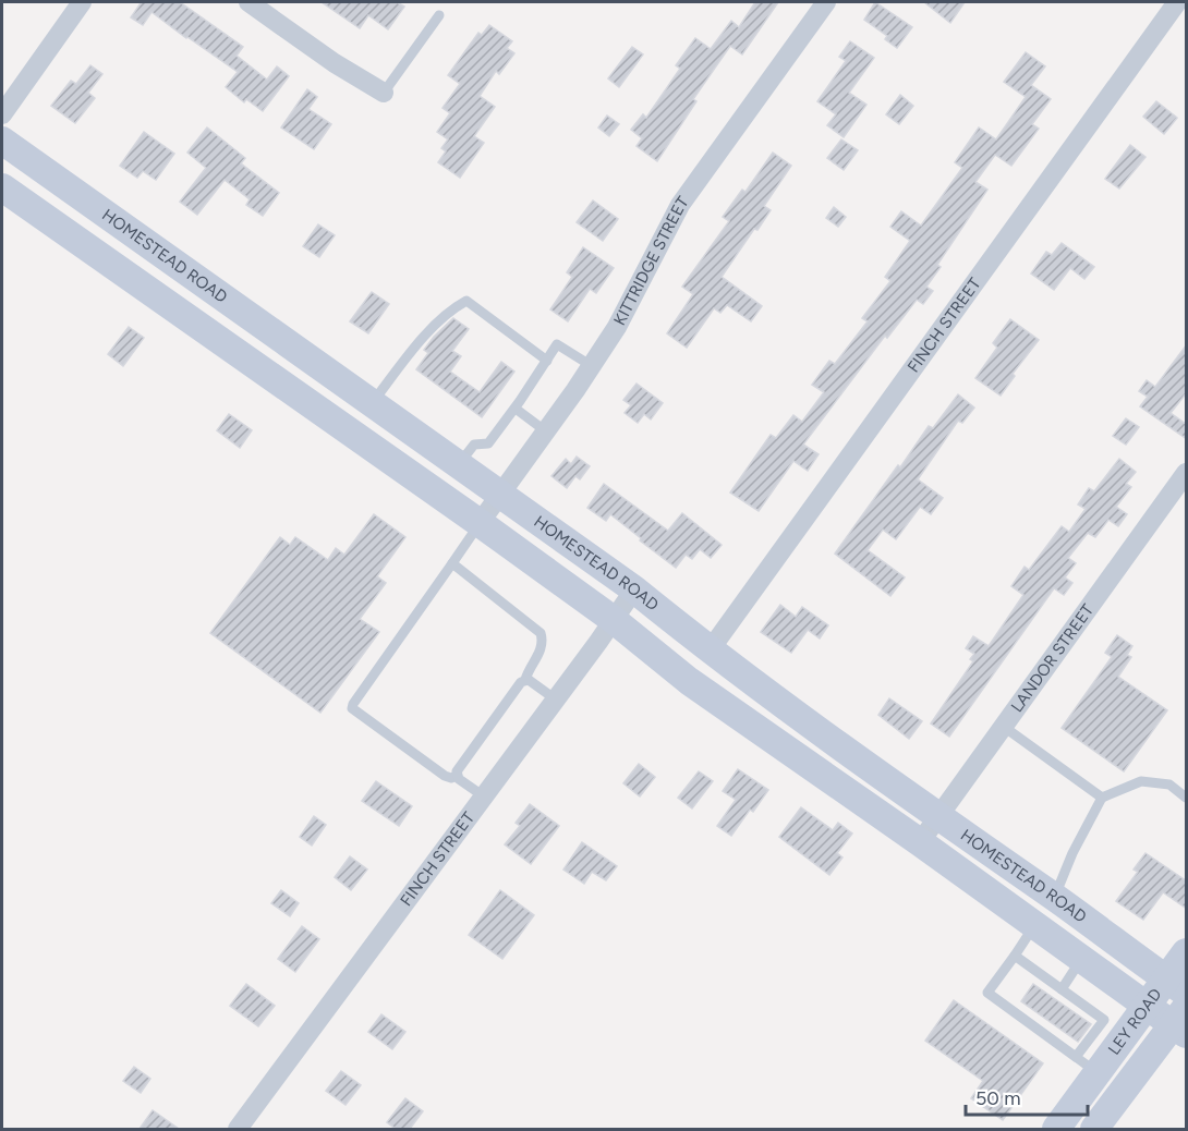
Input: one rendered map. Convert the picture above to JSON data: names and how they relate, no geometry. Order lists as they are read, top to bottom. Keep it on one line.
{"streets":{"main road":["HOMESTEAD ROAD","LEY ROAD"],"street":["KITTRIDGE STREET","FINCH STREET","LANDOR STREET"]},"crossings":[["HOMESTEAD ROAD","KITTRIDGE STREET"],["HOMESTEAD ROAD","FINCH STREET"],["HOMESTEAD ROAD","LANDOR STREET"],["HOMESTEAD ROAD","LEY ROAD"]],"scale_bar":"50 m"}
